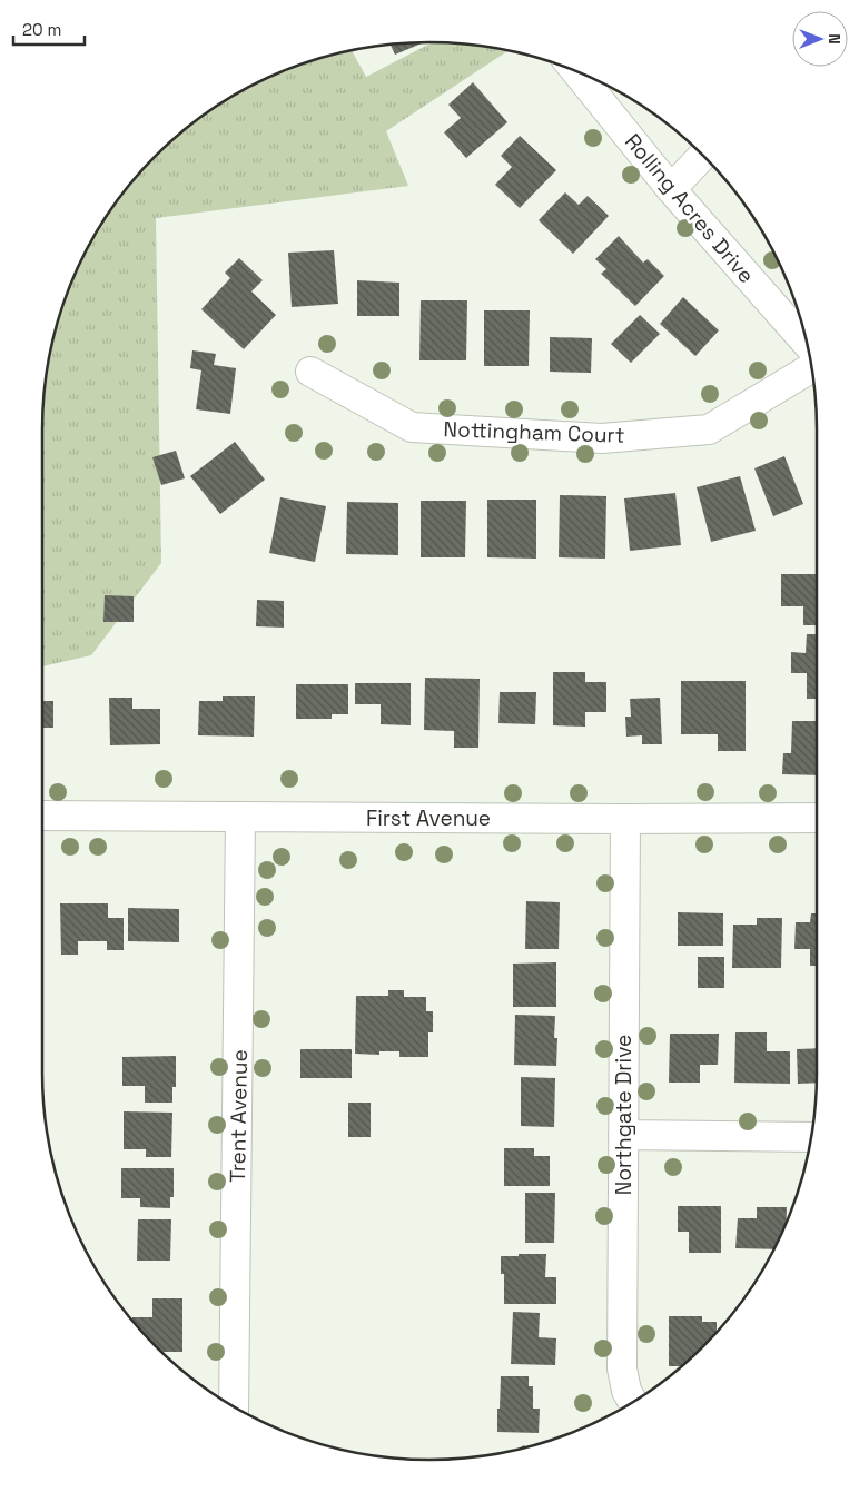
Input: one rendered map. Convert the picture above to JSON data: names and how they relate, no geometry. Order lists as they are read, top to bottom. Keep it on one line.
{"streets":{"street":["Rolling Acres Drive","Nottingham Court","First Avenue","Northgate Drive","Trent Avenue"]},"crossings":[["First Avenue","Northgate Drive"],["First Avenue","Trent Avenue"]],"scale_bar":"20 m","north":"right"}
